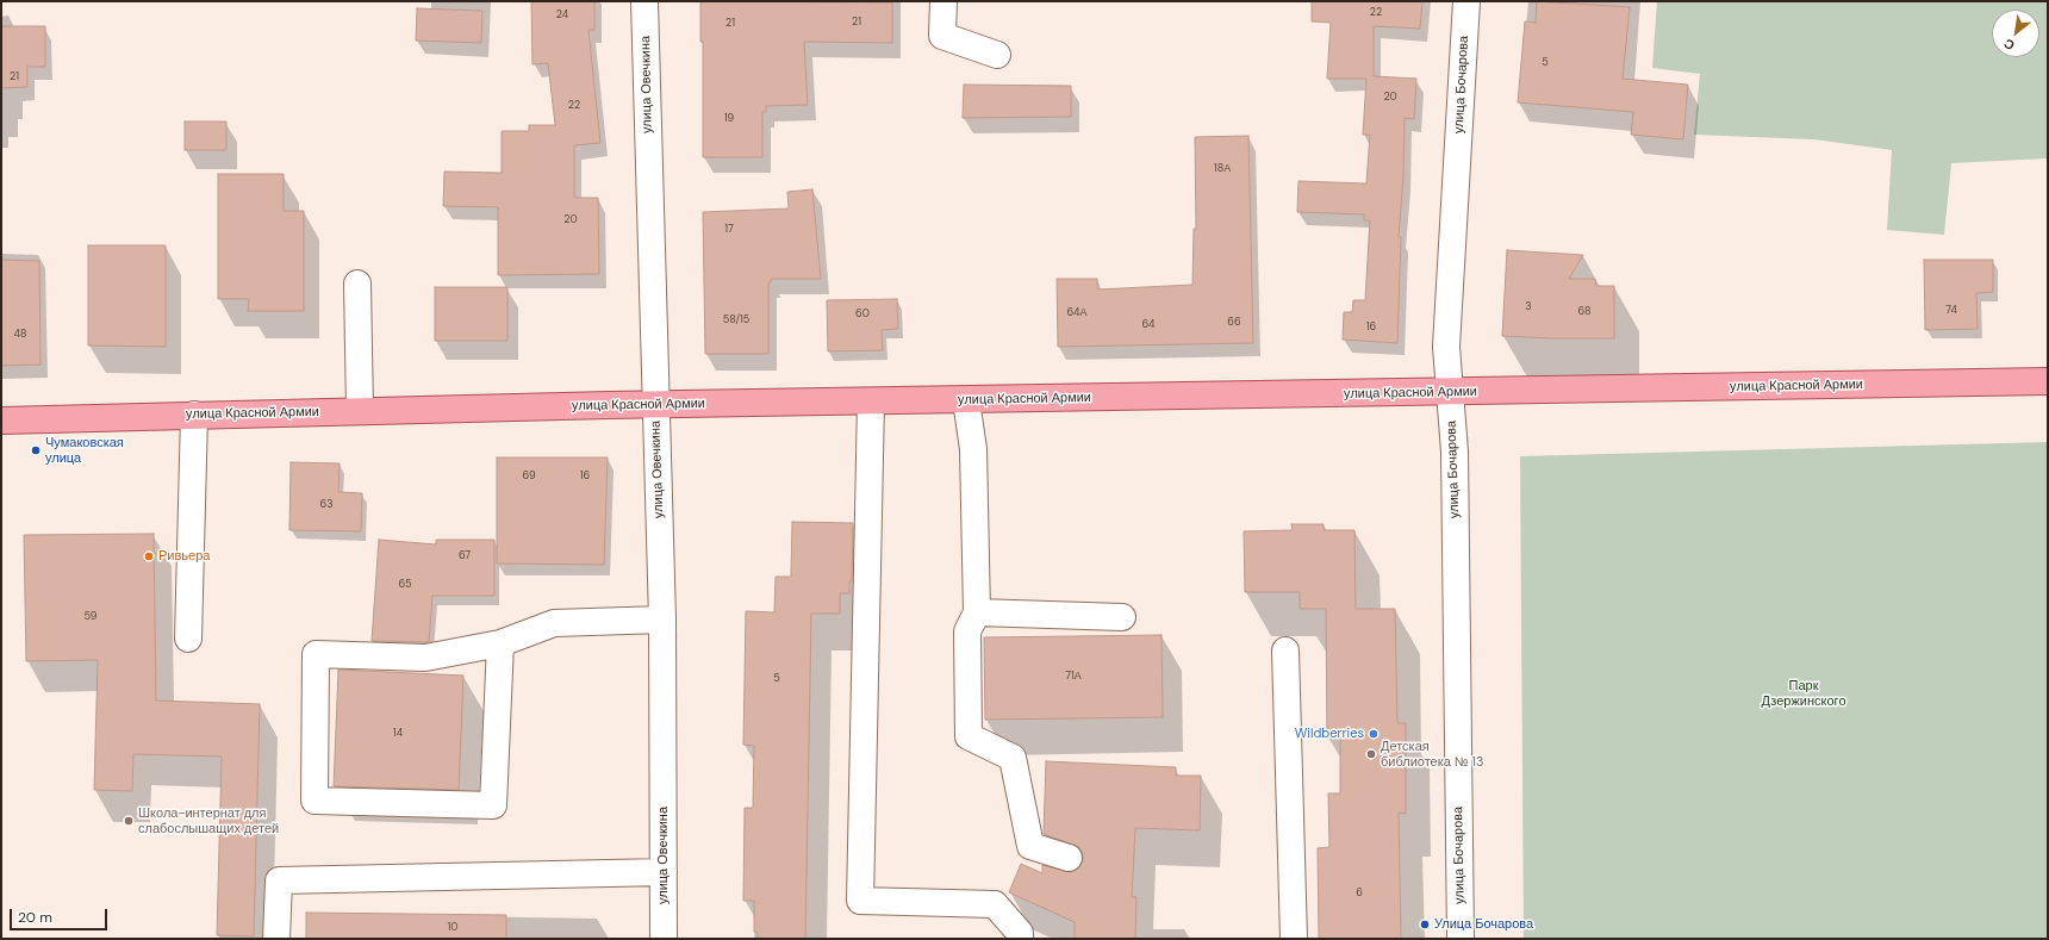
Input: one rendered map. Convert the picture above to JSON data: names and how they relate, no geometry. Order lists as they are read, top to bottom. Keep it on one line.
{"streets":{"main road":["улица Красной Армии"],"street":["улица Овечкина","улица Бочарова"]},"crossings":[["улица Овечкина","улица Красной Армии"],["улица Бочарова","улица Красной Армии"]],"parks":["Парк Дзержинского"],"places":["Чумаковская улица","Ривьера","Wildberries","Детская библиотека № 13","Школа-интернат для слабослышащих детей","Улица Бочарова"],"house_numbers":["22","24","21","21","5","21","20","22","19","18А","20","17","3","74","68","64А","60","58/15","66","64","16","48","69","16","63","67","65","59","71А","5","14","6","10"],"scale_bar":"20 m","north":"bottom left"}
